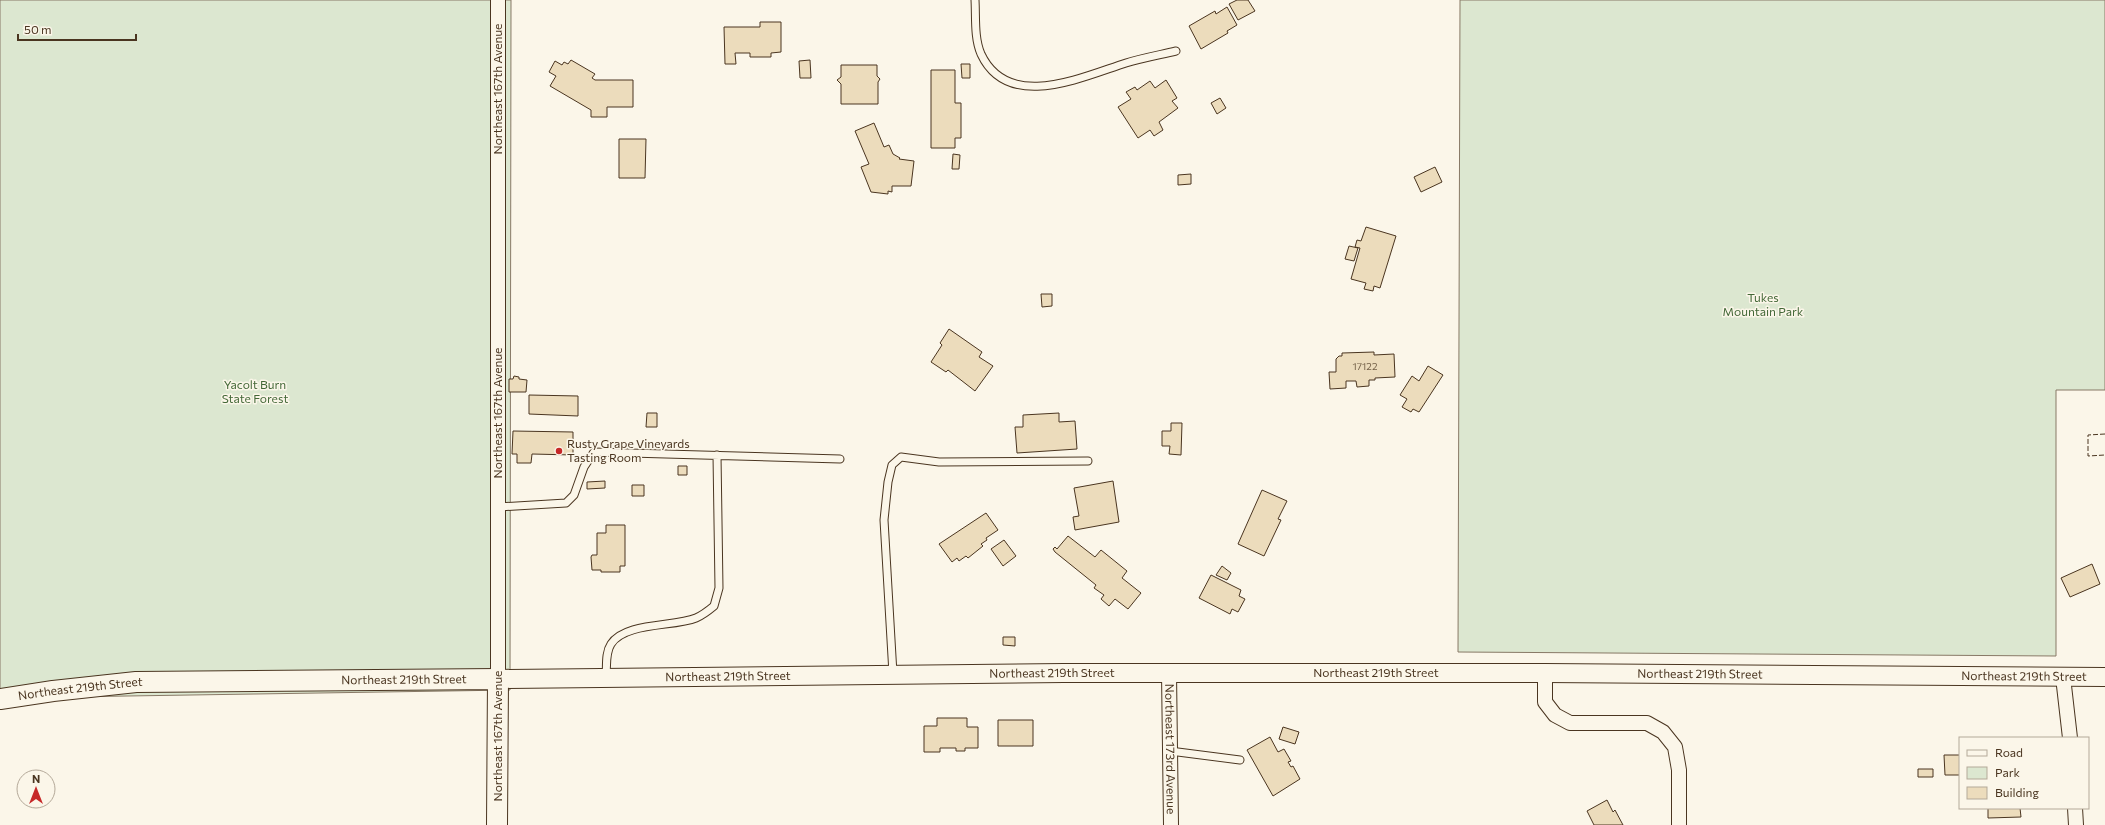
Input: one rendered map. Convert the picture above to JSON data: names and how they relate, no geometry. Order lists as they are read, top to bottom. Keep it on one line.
{"streets":{"main road":["Northeast 167th Avenue","Northeast 219th Street"],"street":["Northeast 173rd Avenue"]},"crossings":[["Northeast 167th Avenue","Northeast 219th Street"],["Northeast 219th Street","Northeast 173rd Avenue"]],"parks":["Tukes Mountain Park","Yacolt Burn State Forest"],"places":["Rusty Grape Vineyards Tasting Room"],"house_numbers":["17122"],"legend":["Road","Park","Building"],"scale_bar":"50 m","north":"top"}
